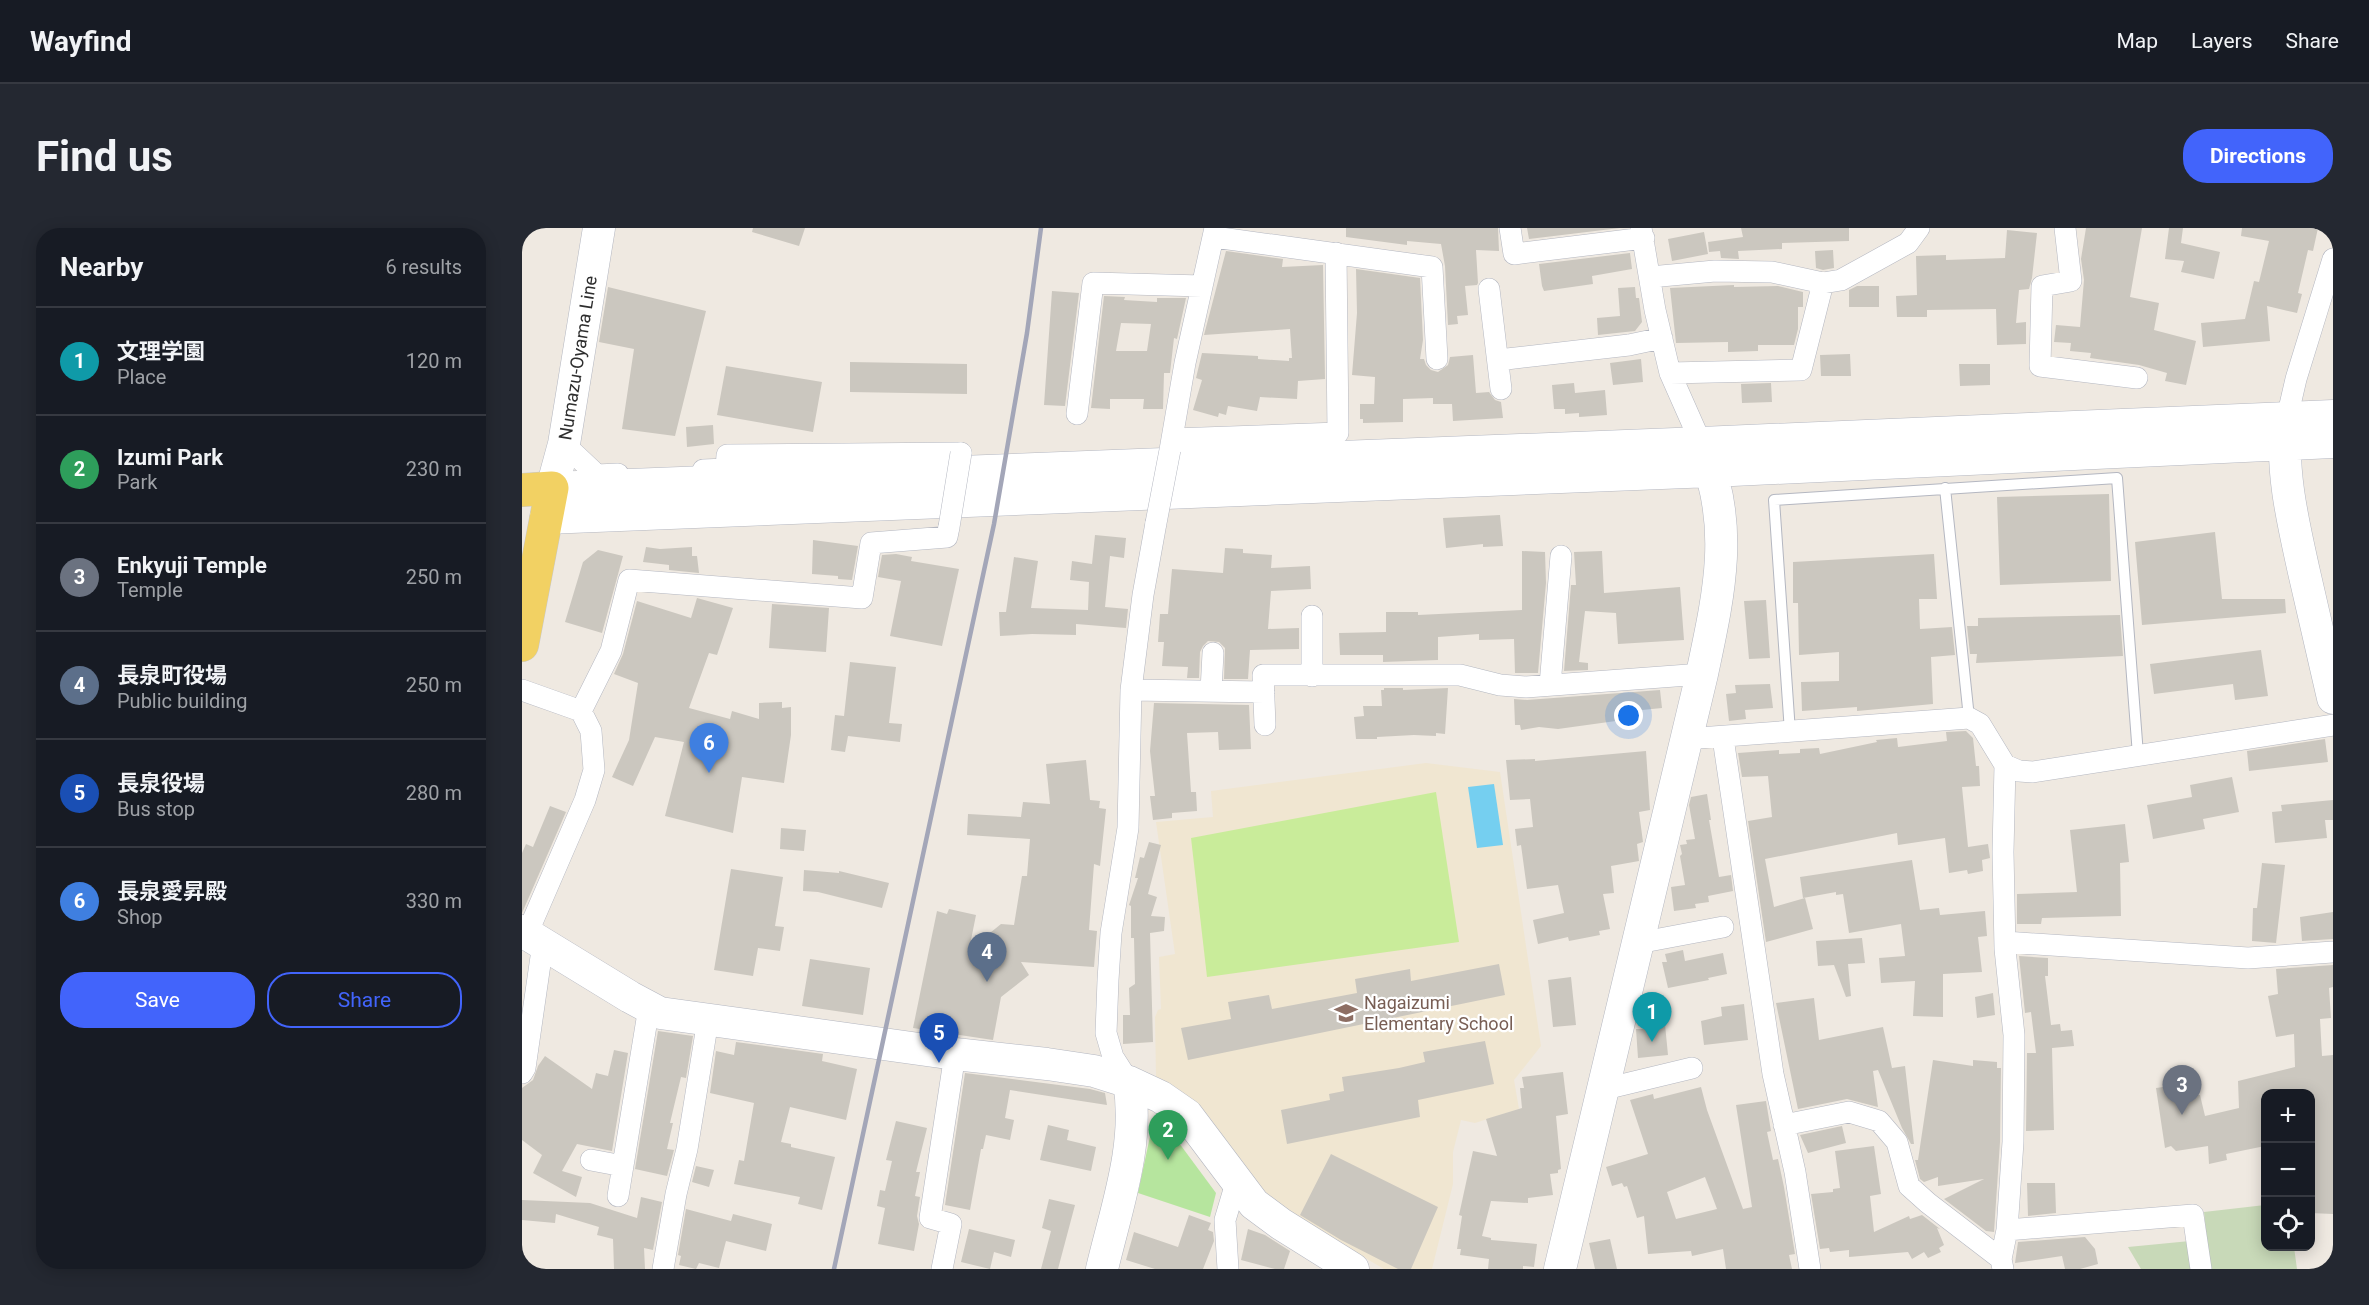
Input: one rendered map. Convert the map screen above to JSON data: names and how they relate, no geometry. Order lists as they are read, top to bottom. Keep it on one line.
{"streets":{"street":["Numazu-Oyama Line"]},"places":{"school or university":["Nagaizumi Elementary School"]},"page":{"header":"Wayfind","nav":["Map","Layers","Share"],"buttons":["Directions",["Save","Share"]],"title":"Find us","heading":["Nearby","6 results"],"list":[{"mark":"1","name":"文理学園","note":"Place","value":"120 m"},{"mark":"2","name":"Izumi Park","note":"Park","value":"230 m"},{"mark":"3","name":"Enkyuji Temple","note":"Temple","value":"250 m"},{"mark":"4","name":"長泉町役場","note":"Public building","value":"250 m"},{"mark":"5","name":"長泉役場","note":"Bus stop","value":"280 m"},{"mark":"6","name":"長泉愛昇殿","note":"Shop","value":"330 m"}],"pins":["6","4","1","5","3","2"],"map_buttons":["+","−"]}}
